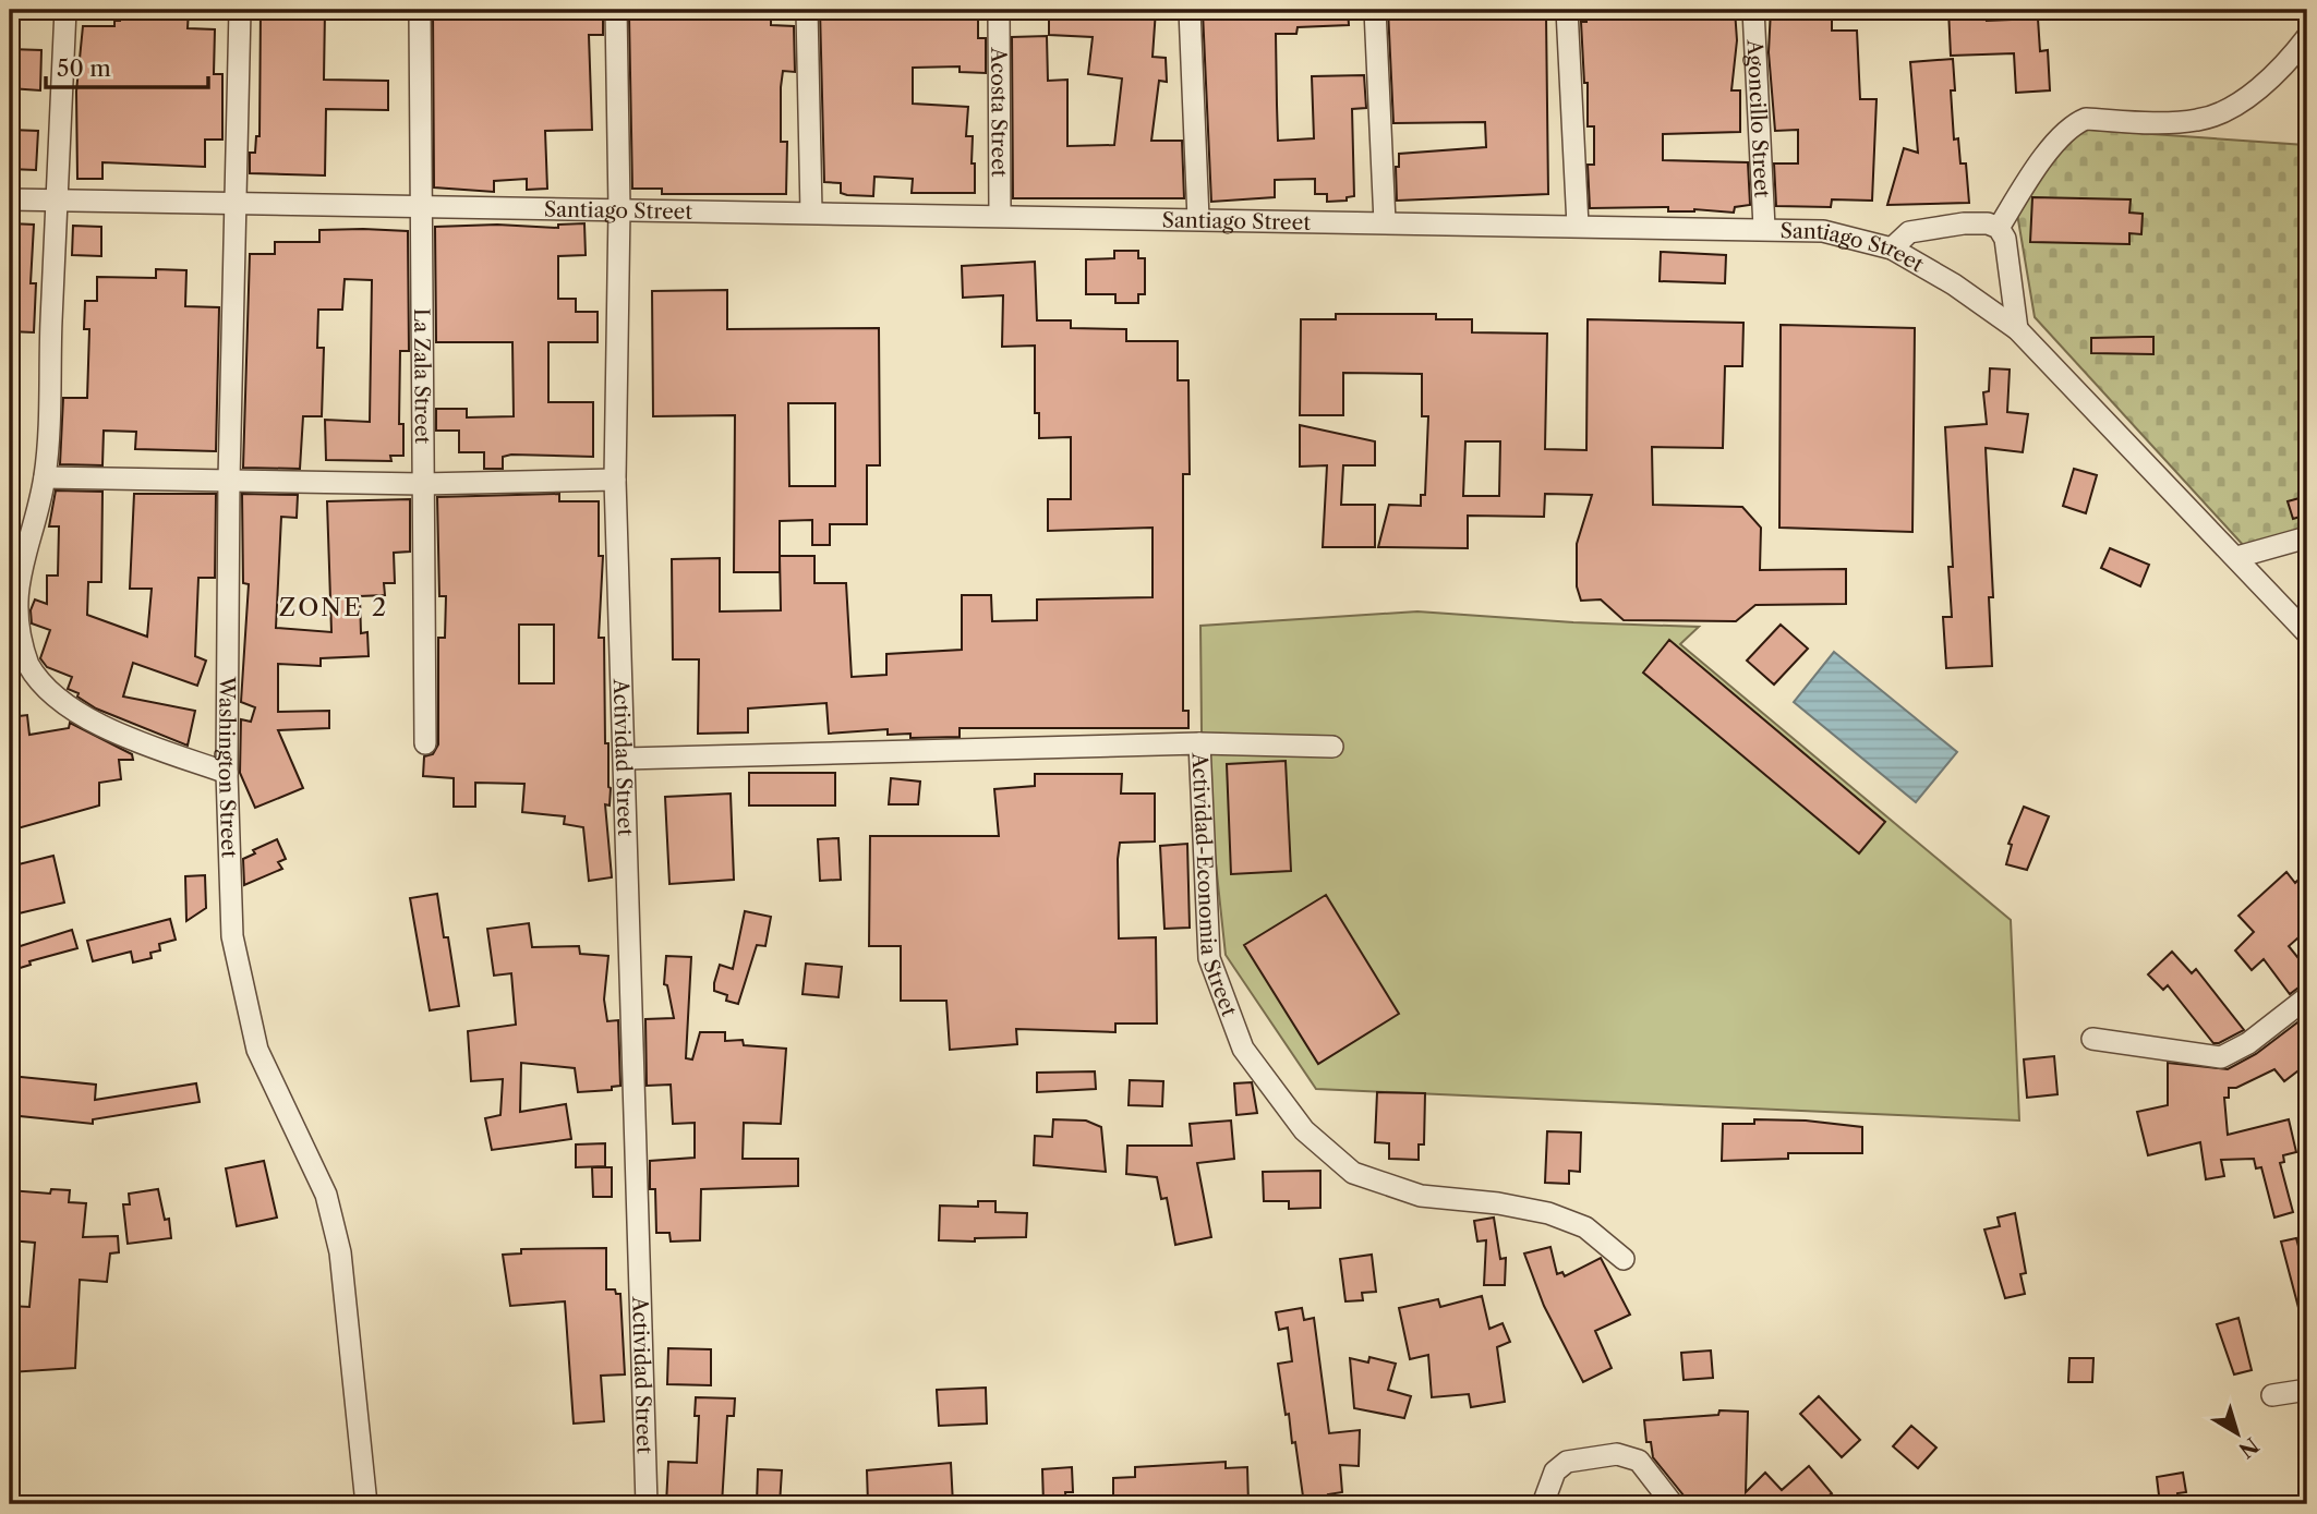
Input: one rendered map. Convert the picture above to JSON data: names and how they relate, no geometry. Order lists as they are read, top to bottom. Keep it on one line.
{"streets":{"street":["Acosta Street","Agoncillo Street","Santiago Street","La Zala Street","Actividad Street","Washington Street","Actividad-Economia Street"]},"crossings":[["Acosta Street","Santiago Street"],["Agoncillo Street","Santiago Street"],["Santiago Street","La Zala Street"],["Santiago Street","Actividad Street"],["Santiago Street","Washington Street"],["Actividad Street","Actividad-Economia Street"]],"districts":["ZONE 2"],"scale_bar":"50 m","north":"bottom right"}
